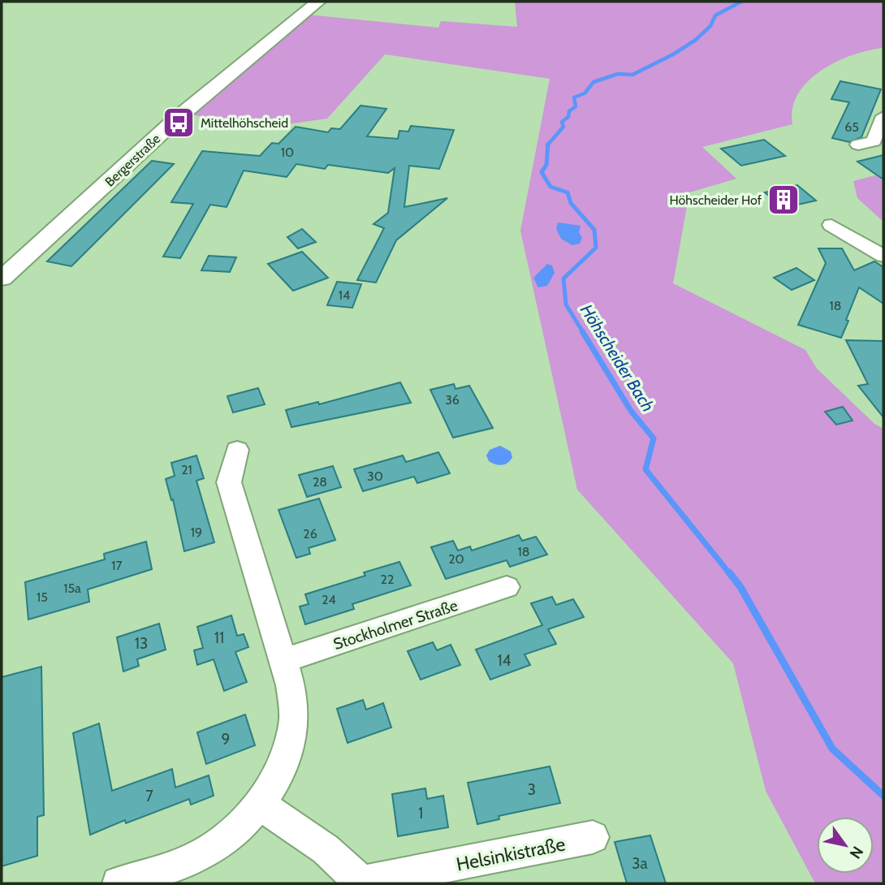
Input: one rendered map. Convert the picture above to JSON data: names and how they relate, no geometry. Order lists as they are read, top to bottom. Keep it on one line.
{"streets":{"street":["Bergerstraße","Stockholmer Straße","Helsinkistraße"]},"water":["Höhscheider Bach"],"places":{"bus stop":["Mittelhöhscheid"],"building":["Höhscheider Hof"]},"house_numbers":["65","10","14","18","36","21","30","28","19","26","18","20","17","22","15a","15","24","11","13","14","9","3","7","1","3a"],"north":"bottom right"}
